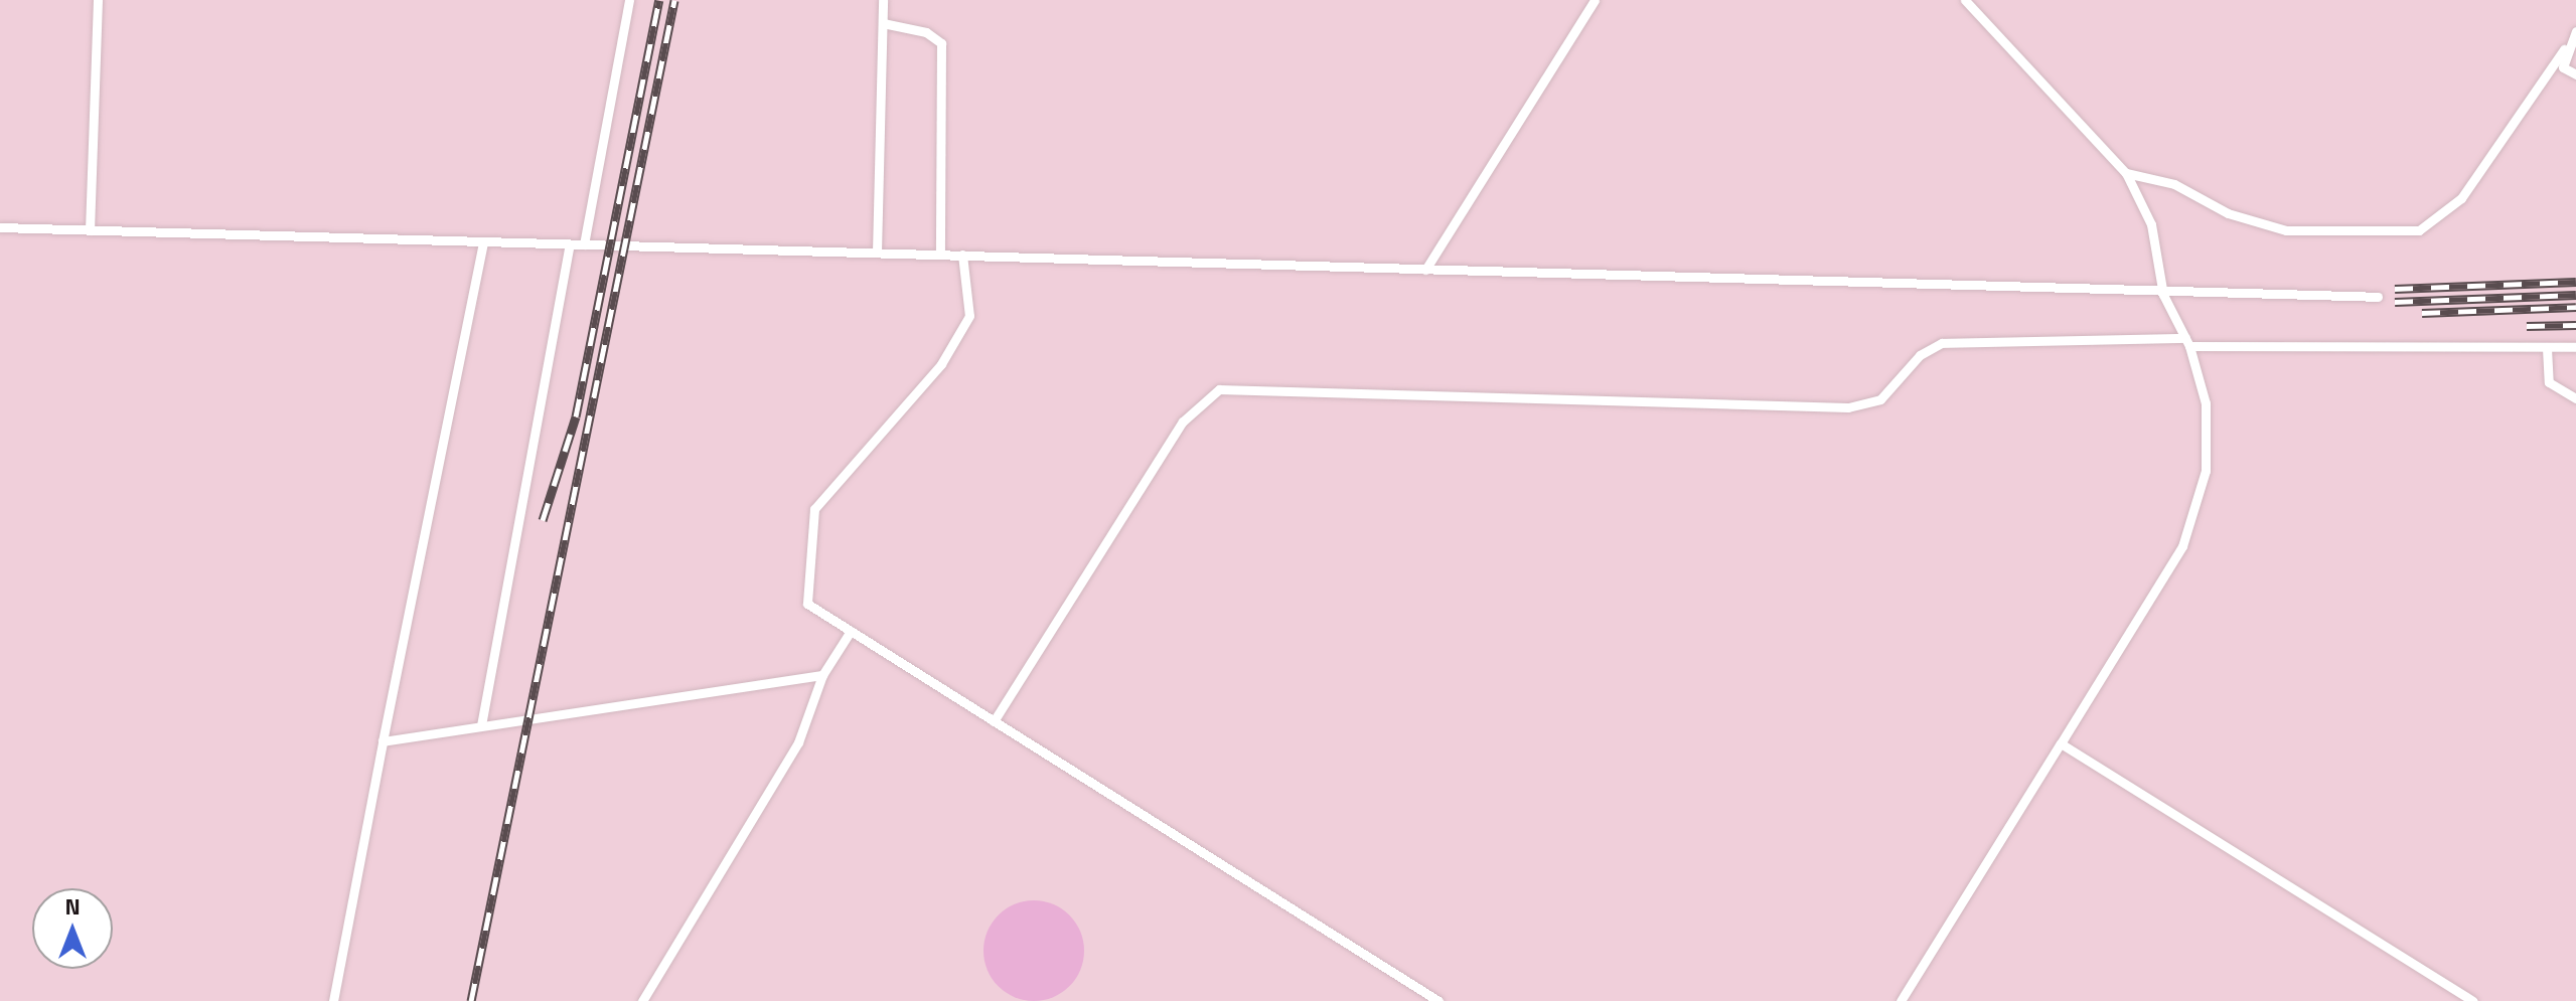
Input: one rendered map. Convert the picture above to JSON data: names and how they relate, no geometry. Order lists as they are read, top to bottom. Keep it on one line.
{"north":"top"}
